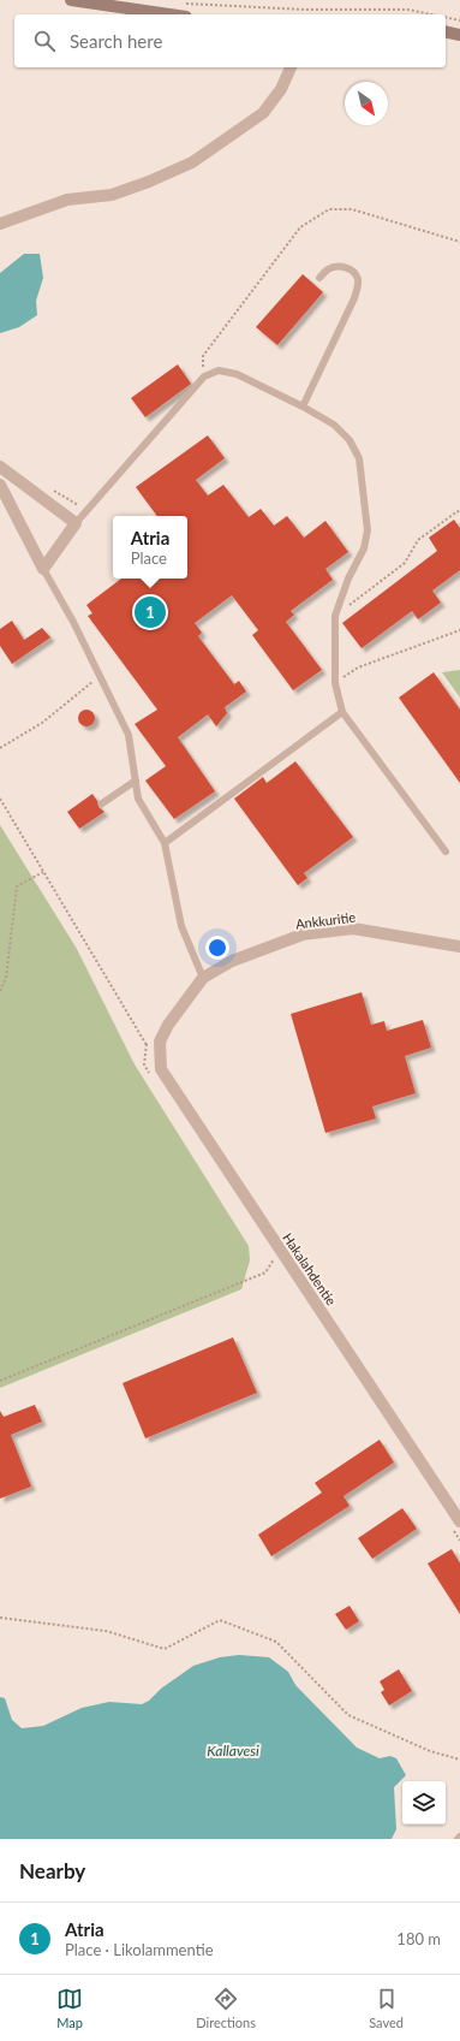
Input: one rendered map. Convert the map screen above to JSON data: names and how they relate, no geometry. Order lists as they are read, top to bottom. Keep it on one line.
{"streets":{"street":["Ankkuritie","Hakalahdentie"]},"crossings":[["Ankkuritie","Hakalahdentie"]],"water":["Kallavesi"],"north":"bottom right","page":{"search":"Search here","popup":["Atria","Place"],"pins":"1","heading":"Nearby","list":[{"mark":"1","name":"Atria","note":"Place · Likolammentie","value":"180 m"}],"nav":["Map","Directions","Saved"]}}
